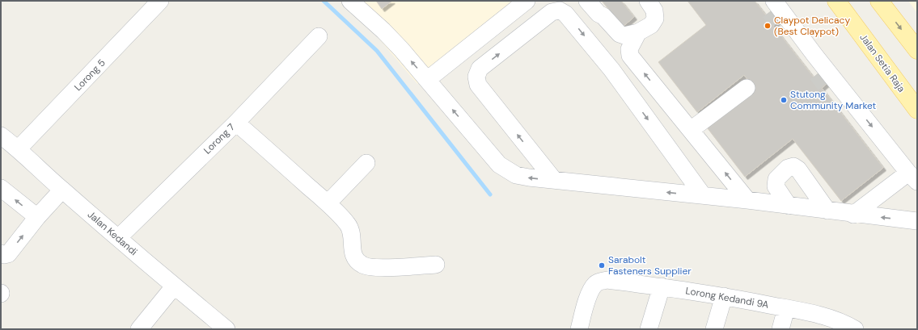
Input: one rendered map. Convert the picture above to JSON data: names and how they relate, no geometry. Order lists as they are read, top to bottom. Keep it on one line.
{"streets":{"main road":["Jalan Setia Raja"],"street":["Lorong 5","Lorong 7","Jalan Kedandi","Lorong Kedandi 9A"]},"crossings":[["Lorong 5","Jalan Kedandi"],["Lorong 7","Jalan Kedandi"]],"places":["Claypot Delicacy (Best Claypot)","Stutong Community Market","Sarabolt Fasteners Supplier"]}
